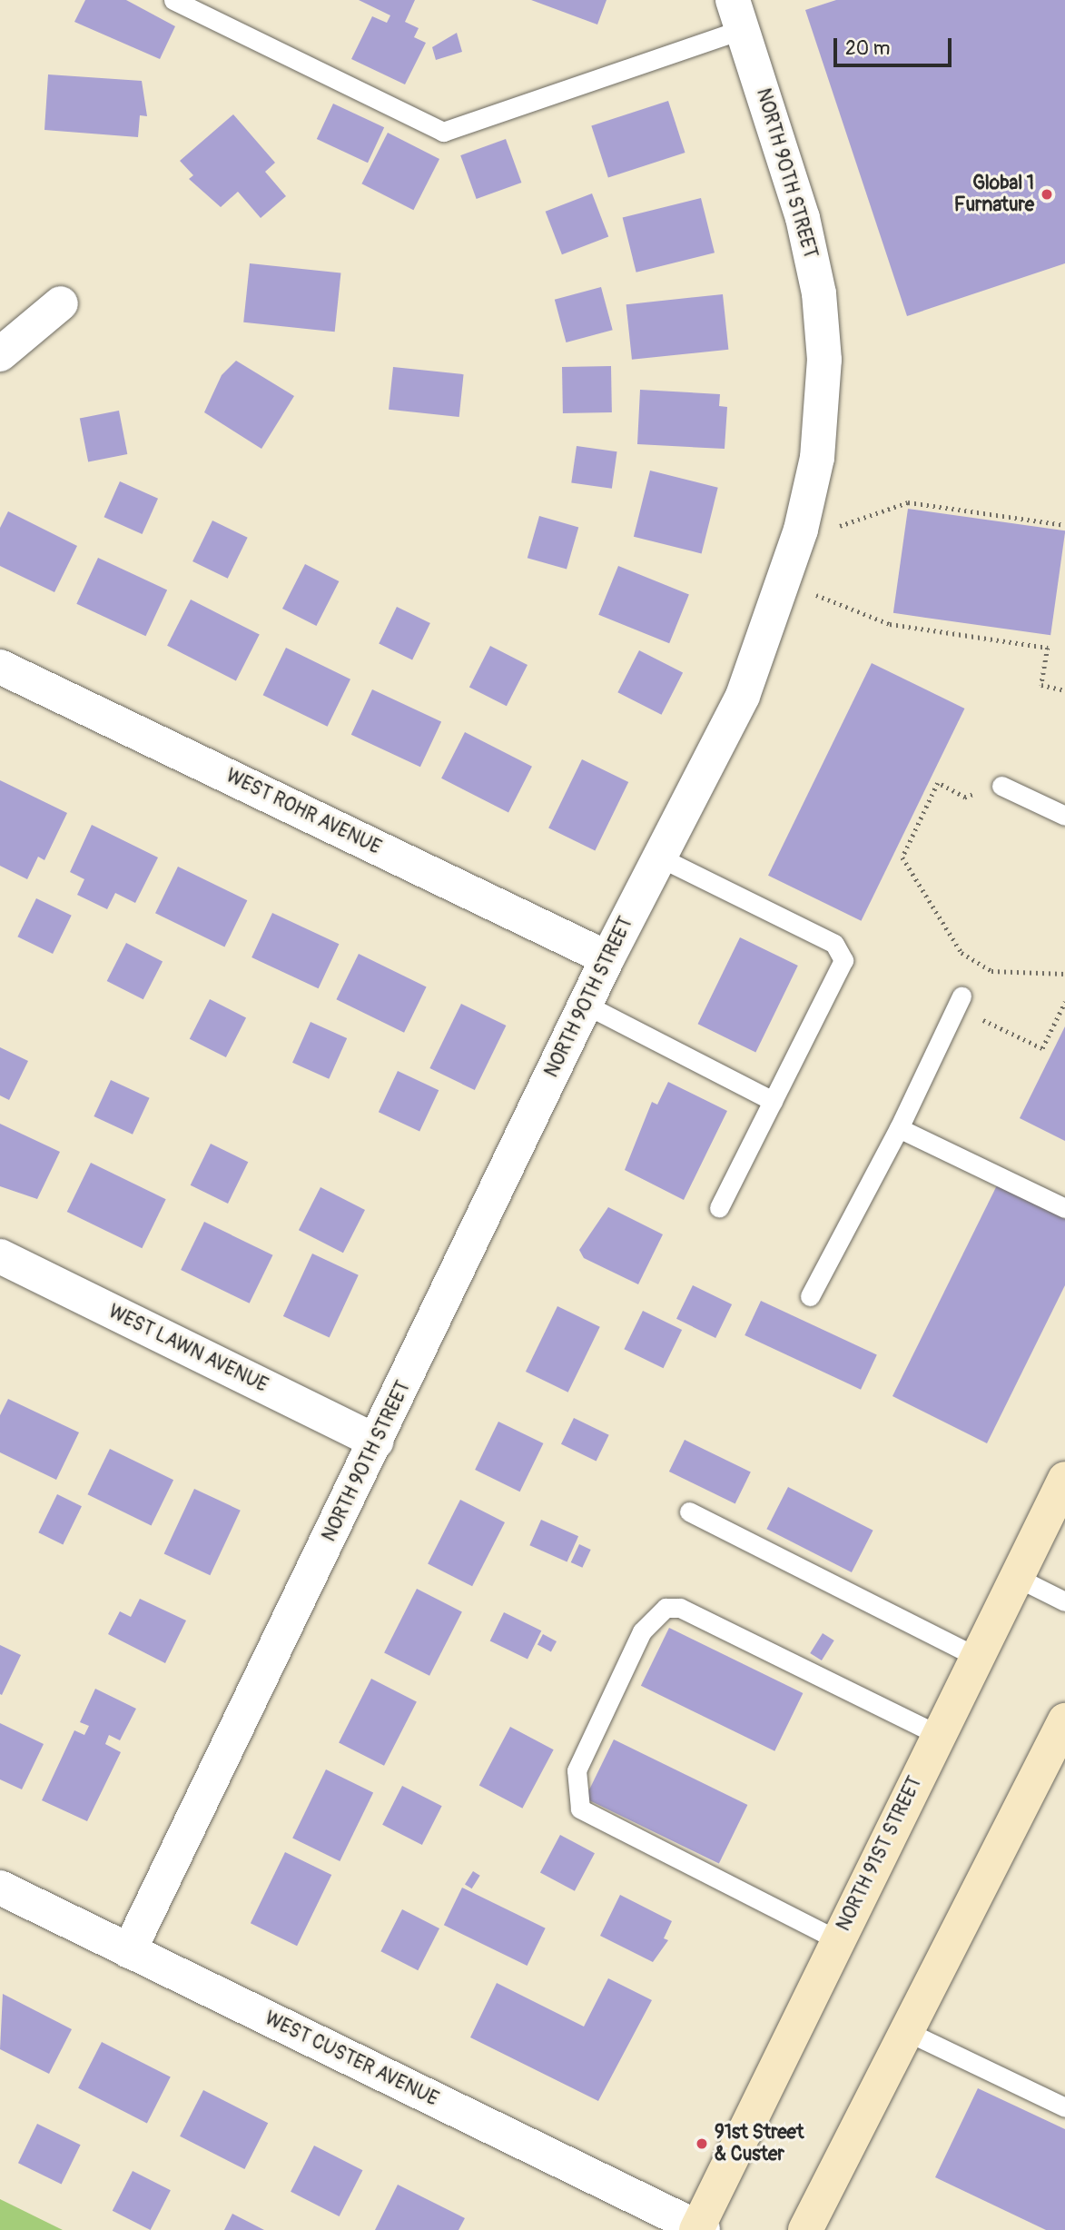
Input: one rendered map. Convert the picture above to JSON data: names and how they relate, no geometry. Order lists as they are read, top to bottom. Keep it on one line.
{"streets":{"main road":["NORTH 91ST STREET"],"street":["NORTH 90TH STREET","WEST ROHR AVENUE","WEST LAWN AVENUE","WEST CUSTER AVENUE"]},"crossings":[["NORTH 90TH STREET","WEST ROHR AVENUE"],["NORTH 90TH STREET","WEST LAWN AVENUE"],["NORTH 90TH STREET","WEST CUSTER AVENUE"],["NORTH 91ST STREET","WEST CUSTER AVENUE"]],"places":["Global 1 Furnature","91st Street & Custer"],"scale_bar":"20 m"}
